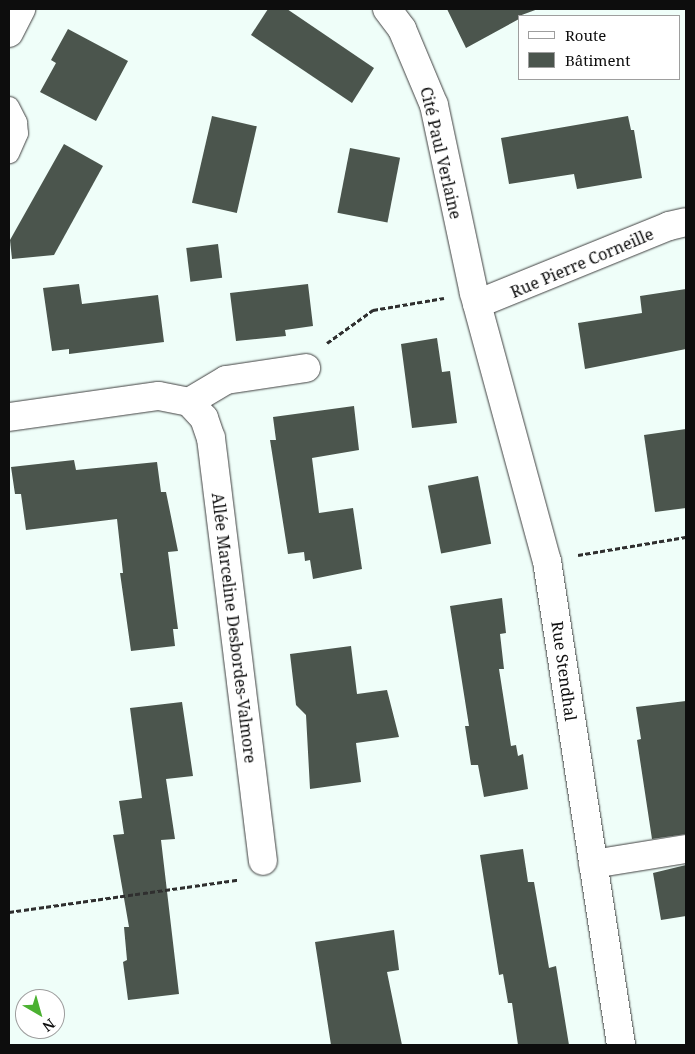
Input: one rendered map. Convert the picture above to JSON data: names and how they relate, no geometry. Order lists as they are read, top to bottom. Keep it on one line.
{"streets":{"street":["Cité Paul Verlaine","Rue Pierre Corneille","Allée Marceline Desbordes-Valmore","Rue Stendhal"]},"crossings":[["Cité Paul Verlaine","Rue Pierre Corneille"],["Cité Paul Verlaine","Rue Stendhal"],["Rue Pierre Corneille","Rue Stendhal"]],"legend":["Route","Bâtiment"],"north":"bottom right"}
